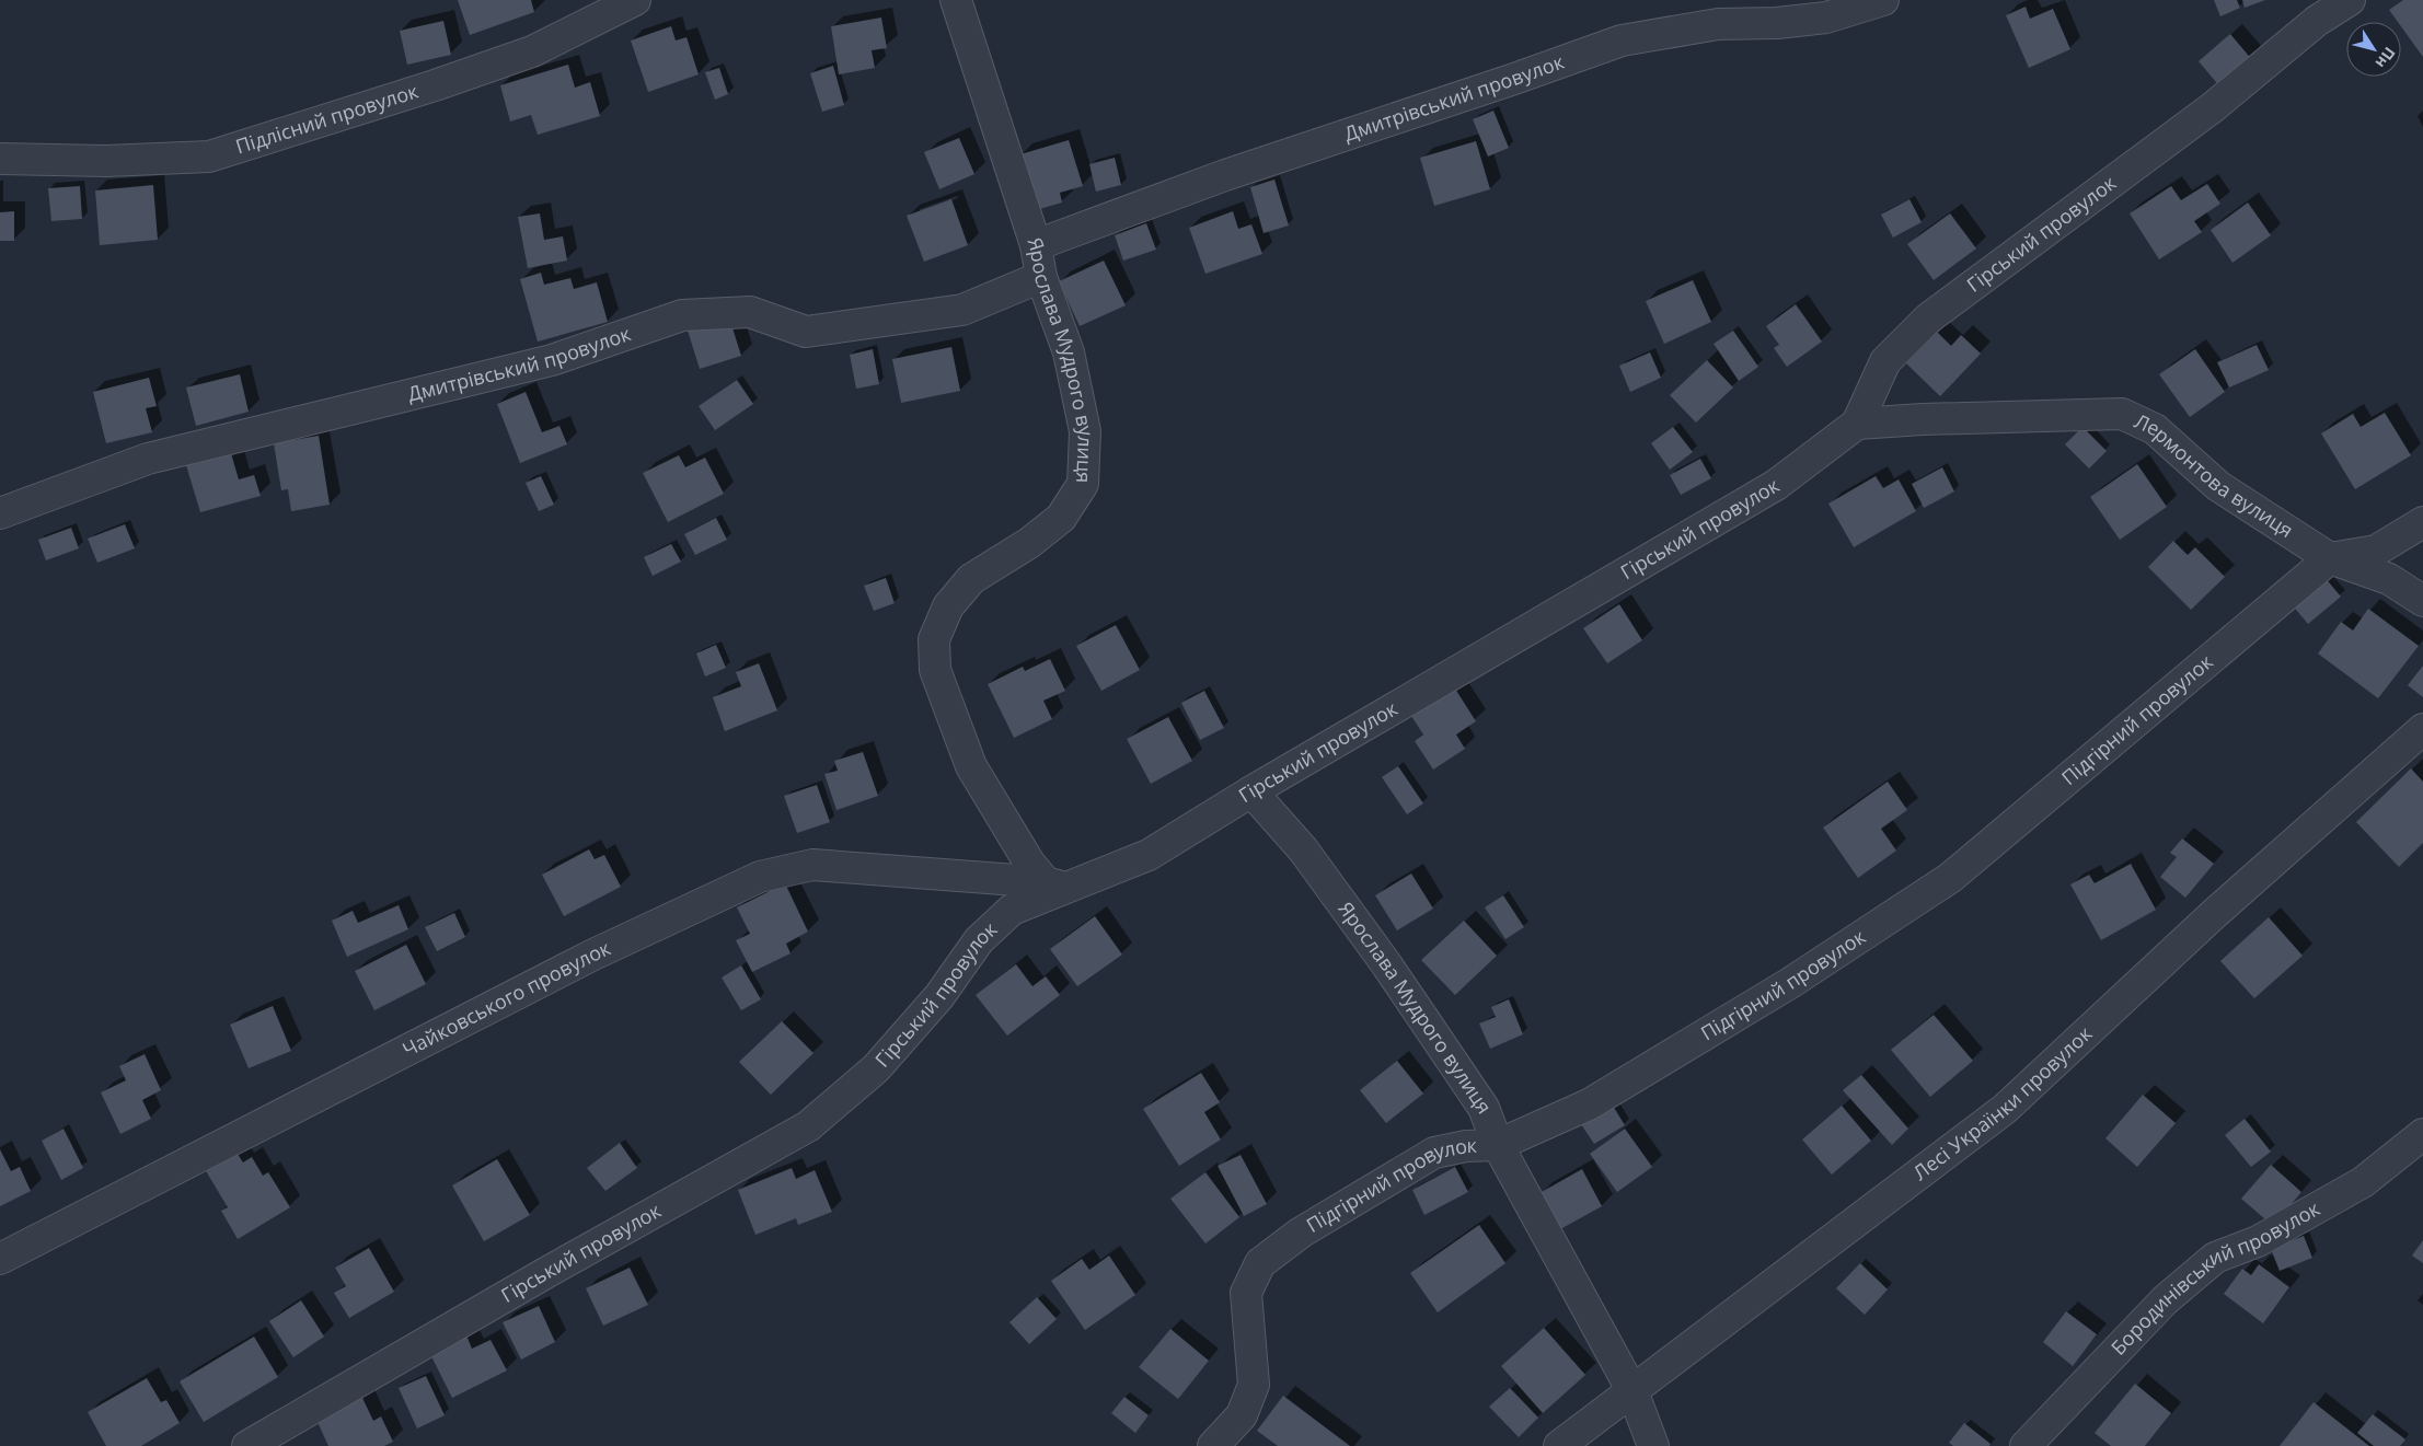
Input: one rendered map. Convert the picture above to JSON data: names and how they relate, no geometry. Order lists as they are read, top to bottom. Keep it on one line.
{"streets":{"street":["Дмитрівський провулок","Підлісний провулок","Гірський провулок","Ярослава Мудрого вулиця","Лермонтова вулиця","Підгірний провулок","Чайковського провулок","Лесі Українки провулок","Бородинівський провулок"]},"crossings":[["Дмитрівський провулок","Ярослава Мудрого вулиця"],["Гірський провулок","Ярослава Мудрого вулиця"],["Гірський провулок","Лермонтова вулиця"],["Гірський провулок","Чайковського провулок"],["Ярослава Мудрого вулиця","Підгірний провулок"],["Ярослава Мудрого вулиця","Чайковського провулок"],["Ярослава Мудрого вулиця","Лесі Українки провулок"],["Лермонтова вулиця","Підгірний провулок"]],"north":"bottom right"}
